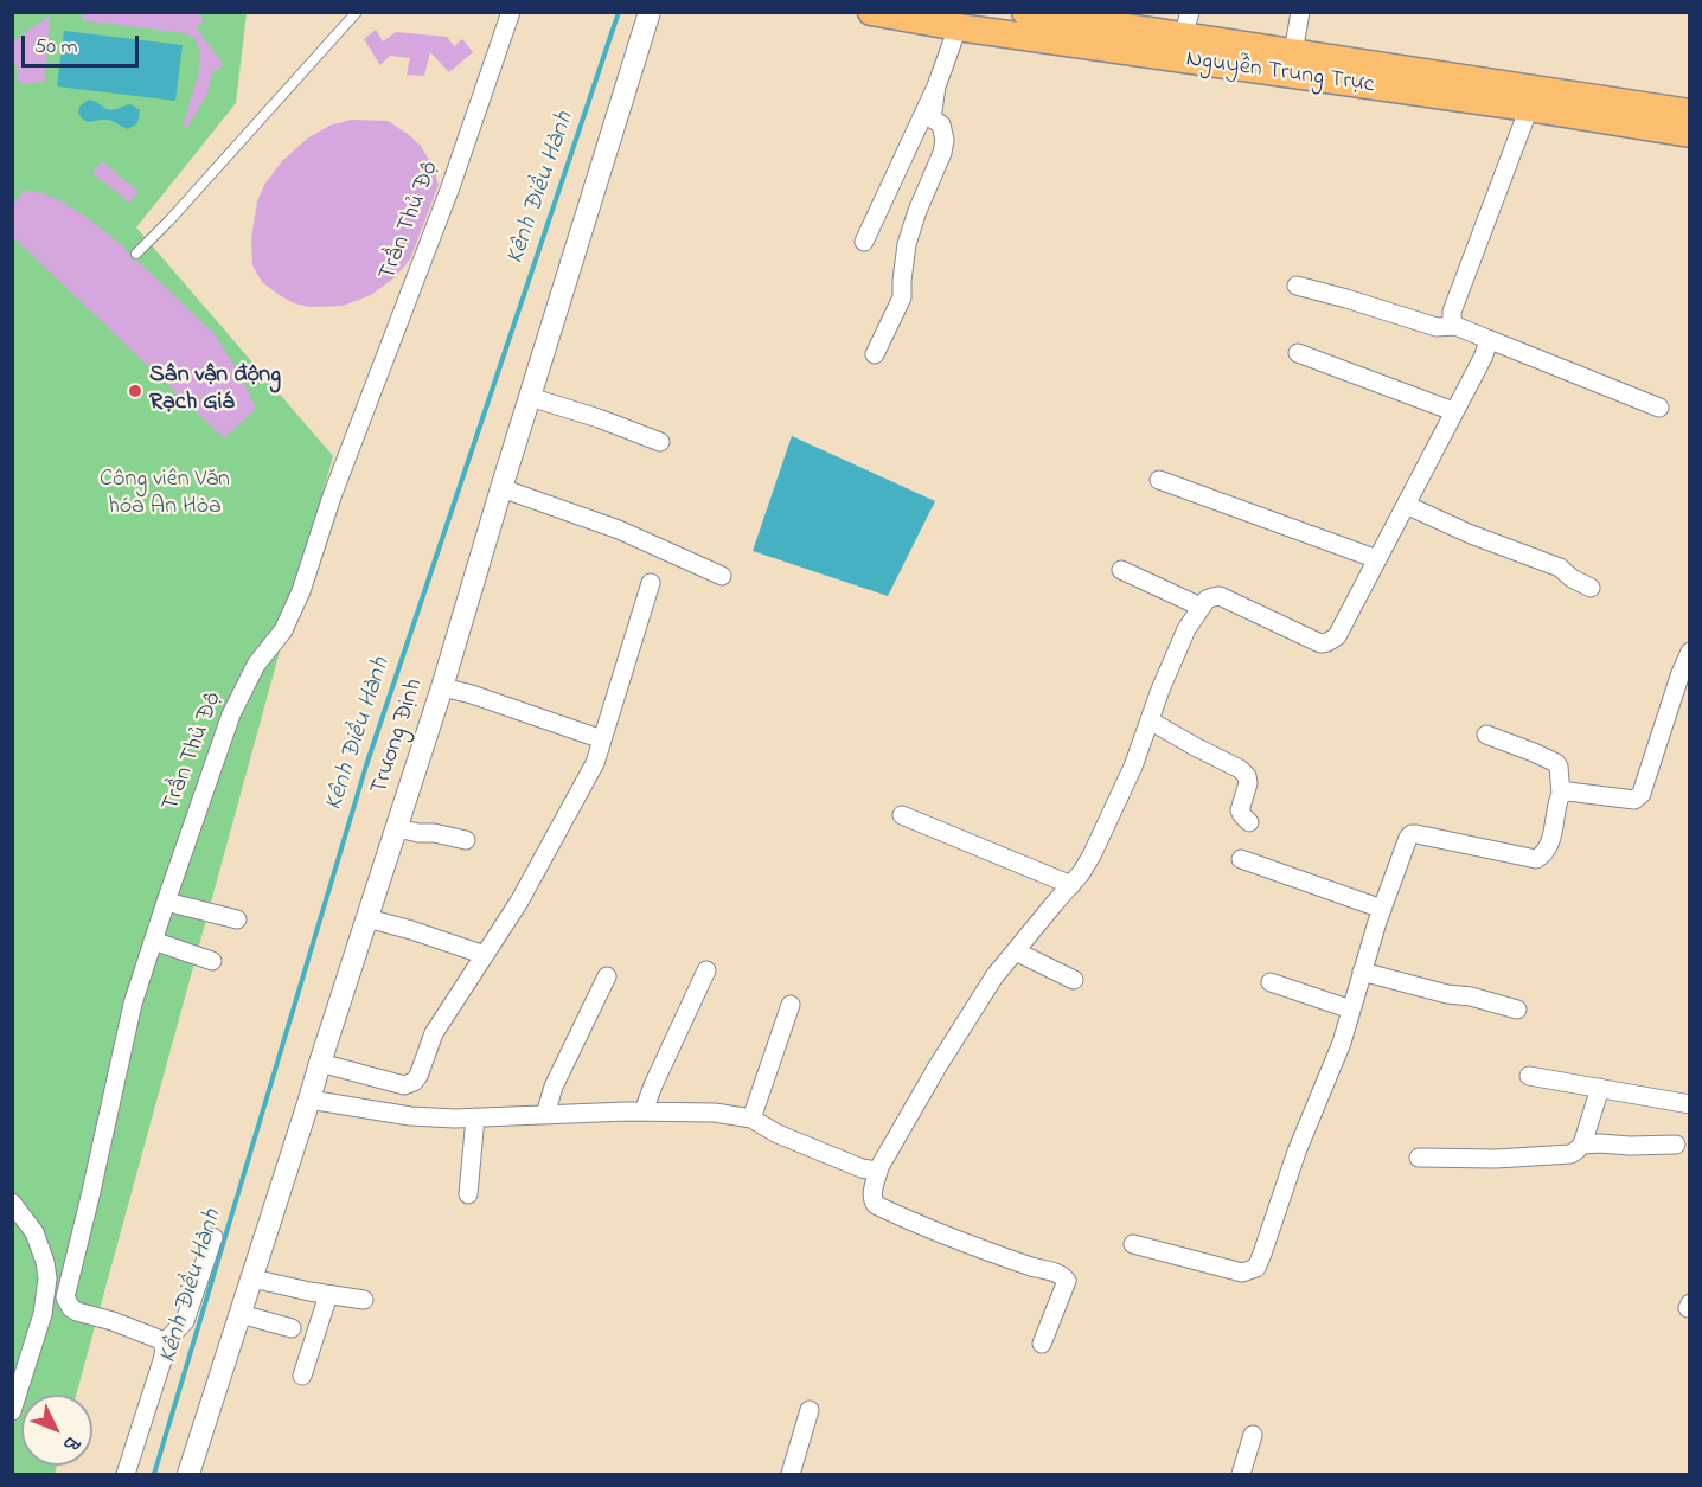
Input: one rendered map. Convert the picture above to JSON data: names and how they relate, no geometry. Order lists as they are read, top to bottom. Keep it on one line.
{"streets":{"main road":["Nguyễn Trung Trực"],"street":["Trần Thủ Độ","Trương Định"]},"water":["Kênh Điều Hành"],"parks":["Công viên Văn hóa An Hòa"],"places":["Sân vận động Rạch Giá"],"scale_bar":"50 m","north":"bottom right"}
